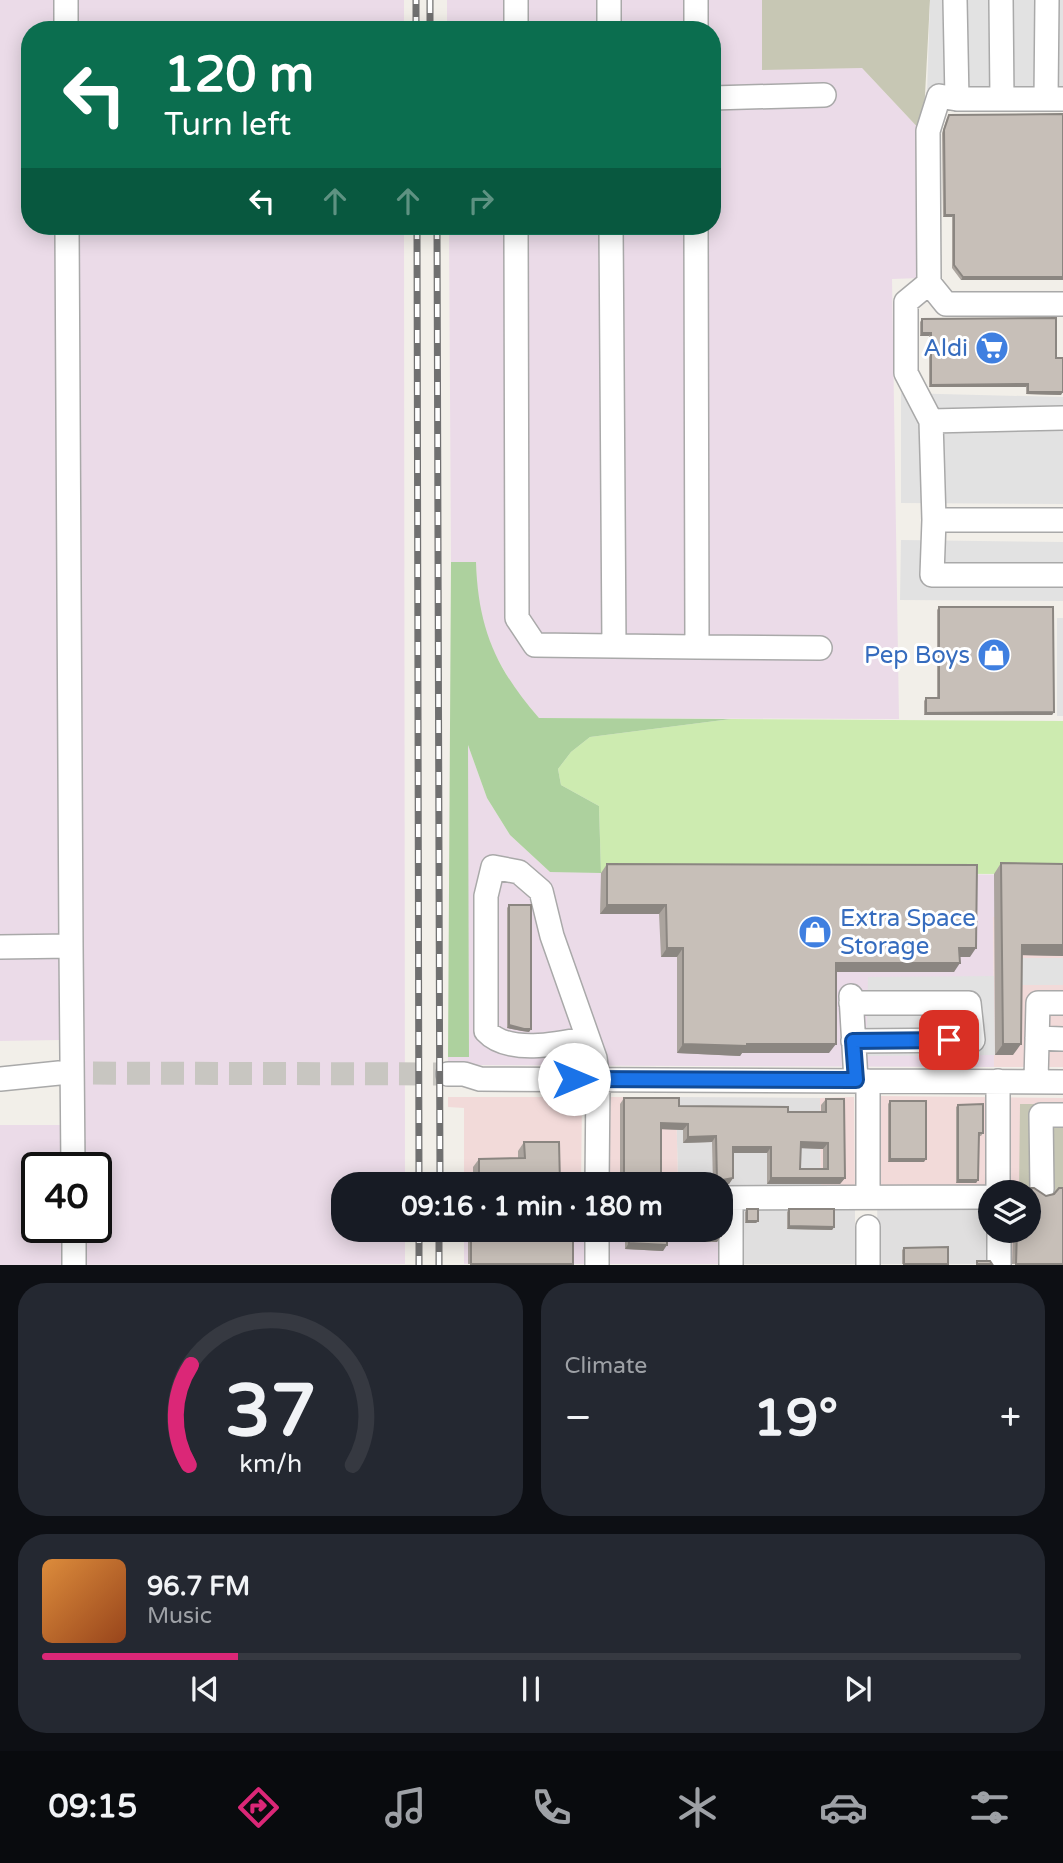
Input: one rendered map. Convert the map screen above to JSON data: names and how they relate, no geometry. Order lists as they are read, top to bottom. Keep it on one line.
{"places":{"supermarket":["Aldi"],"shop":["Pep Boys","Extra Space Storage"]},"page":{"turn":["120 m","Turn left"],"limit":"40","trip":"09:16 · 1 min · 180 m","tile":"Climate","heat":["−","19°","+"],"song":["96.7 FM","Music"],"tabs":"09:15","gauge":["37","km/h"]}}
